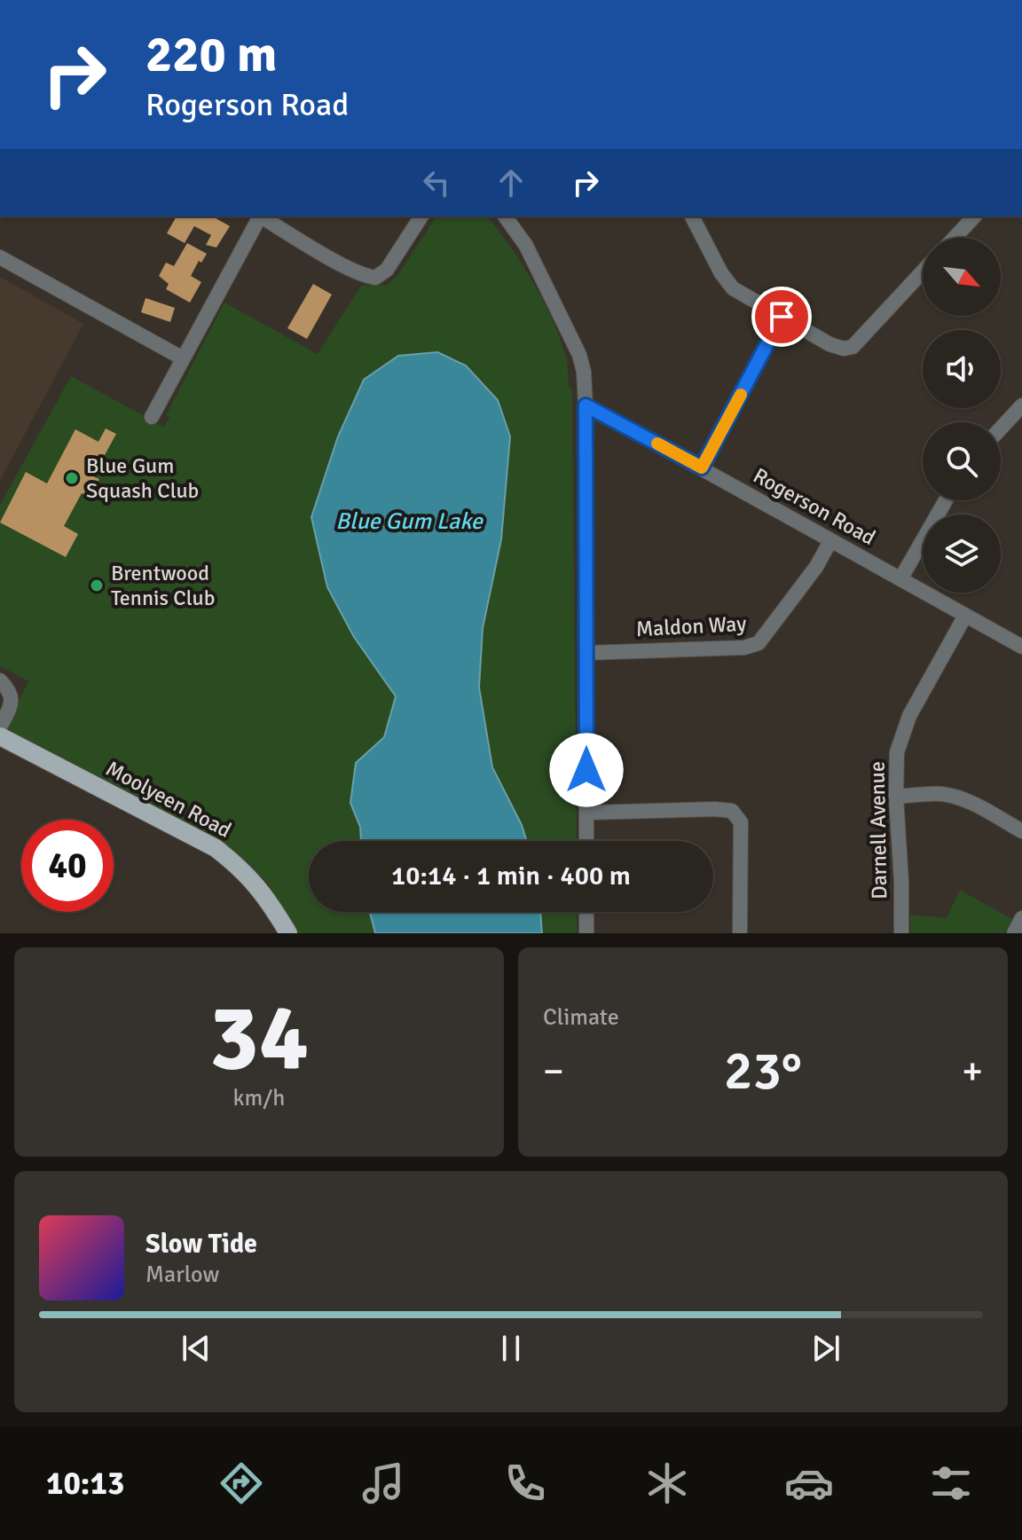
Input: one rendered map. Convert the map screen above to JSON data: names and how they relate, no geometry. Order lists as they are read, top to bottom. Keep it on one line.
{"streets":{"main road":["Moolyeen Road"],"street":["Rogerson Road","Maldon Way","Darnell Avenue"]},"crossings":[["Rogerson Road","Maldon Way"],["Rogerson Road","Darnell Avenue"]],"water":["Blue Gum Lake"],"places":["Blue Gum Squash Club","Brentwood Tennis Club"],"north":"bottom right","page":{"turn":["220 m","Rogerson Road"],"limit":"40","trip":"10:14 · 1 min · 400 m","tile":[["34","km/h"],"Climate"],"heat":["−","23°","+"],"song":["Slow Tide","Marlow"],"tabs":"10:13"}}
